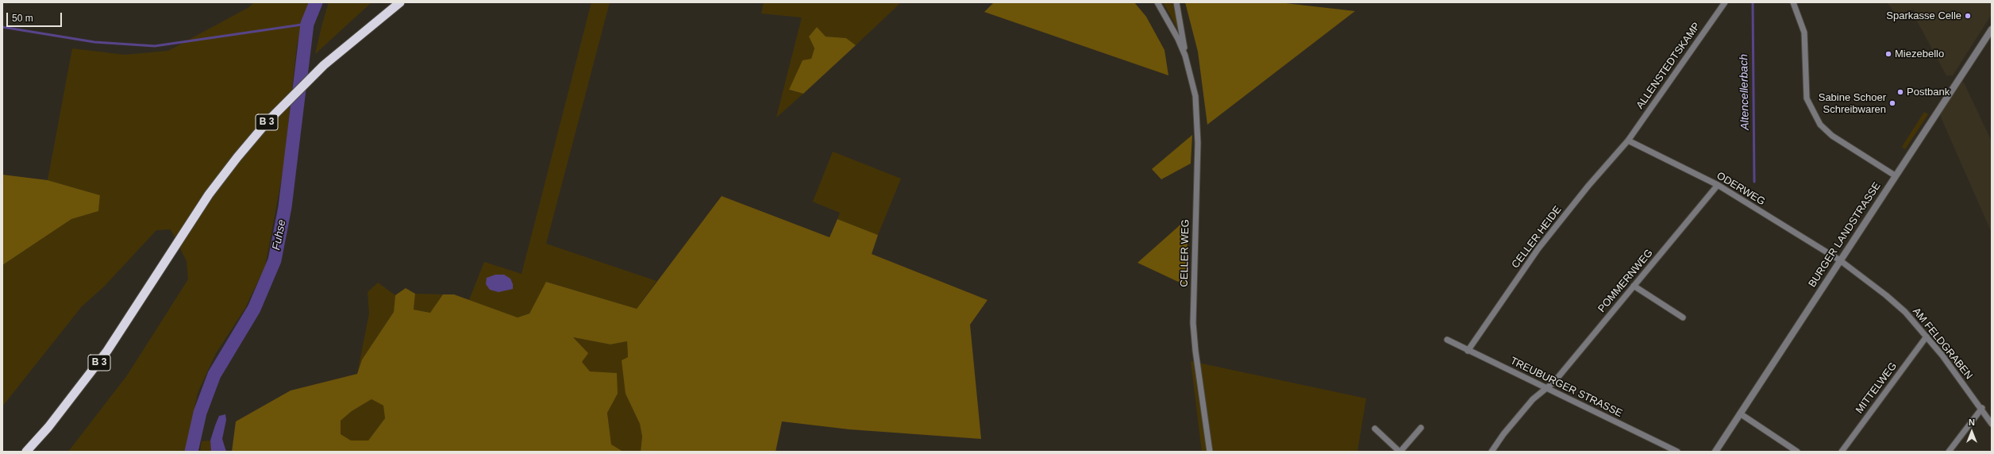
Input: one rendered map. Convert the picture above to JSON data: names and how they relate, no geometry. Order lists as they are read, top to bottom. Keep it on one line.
{"streets":{"highway":["B 3"],"street":["ALLENSTEDTSKAMP","ODERWEG","BURGER LANDSTRASSE","CELLER HEIDE","CELLER WEG","POMMERNWEG","AM FELDGRABEN","TREUBURGER STRASSE","MITTELWEG"]},"crossings":[["ALLENSTEDTSKAMP","ODERWEG"],["ALLENSTEDTSKAMP","CELLER HEIDE"],["ODERWEG","BURGER LANDSTRASSE"],["ODERWEG","CELLER HEIDE"],["ODERWEG","POMMERNWEG"],["ODERWEG","AM FELDGRABEN"],["BURGER LANDSTRASSE","AM FELDGRABEN"],["CELLER HEIDE","TREUBURGER STRASSE"],["POMMERNWEG","TREUBURGER STRASSE"],["AM FELDGRABEN","MITTELWEG"]],"water":["Altencellerbach","Fuhse"],"places":["Sparkasse Celle","Miezebello","Postbank","Sabine Schoer Schreibwaren"],"scale_bar":"50 m","north":"top"}
